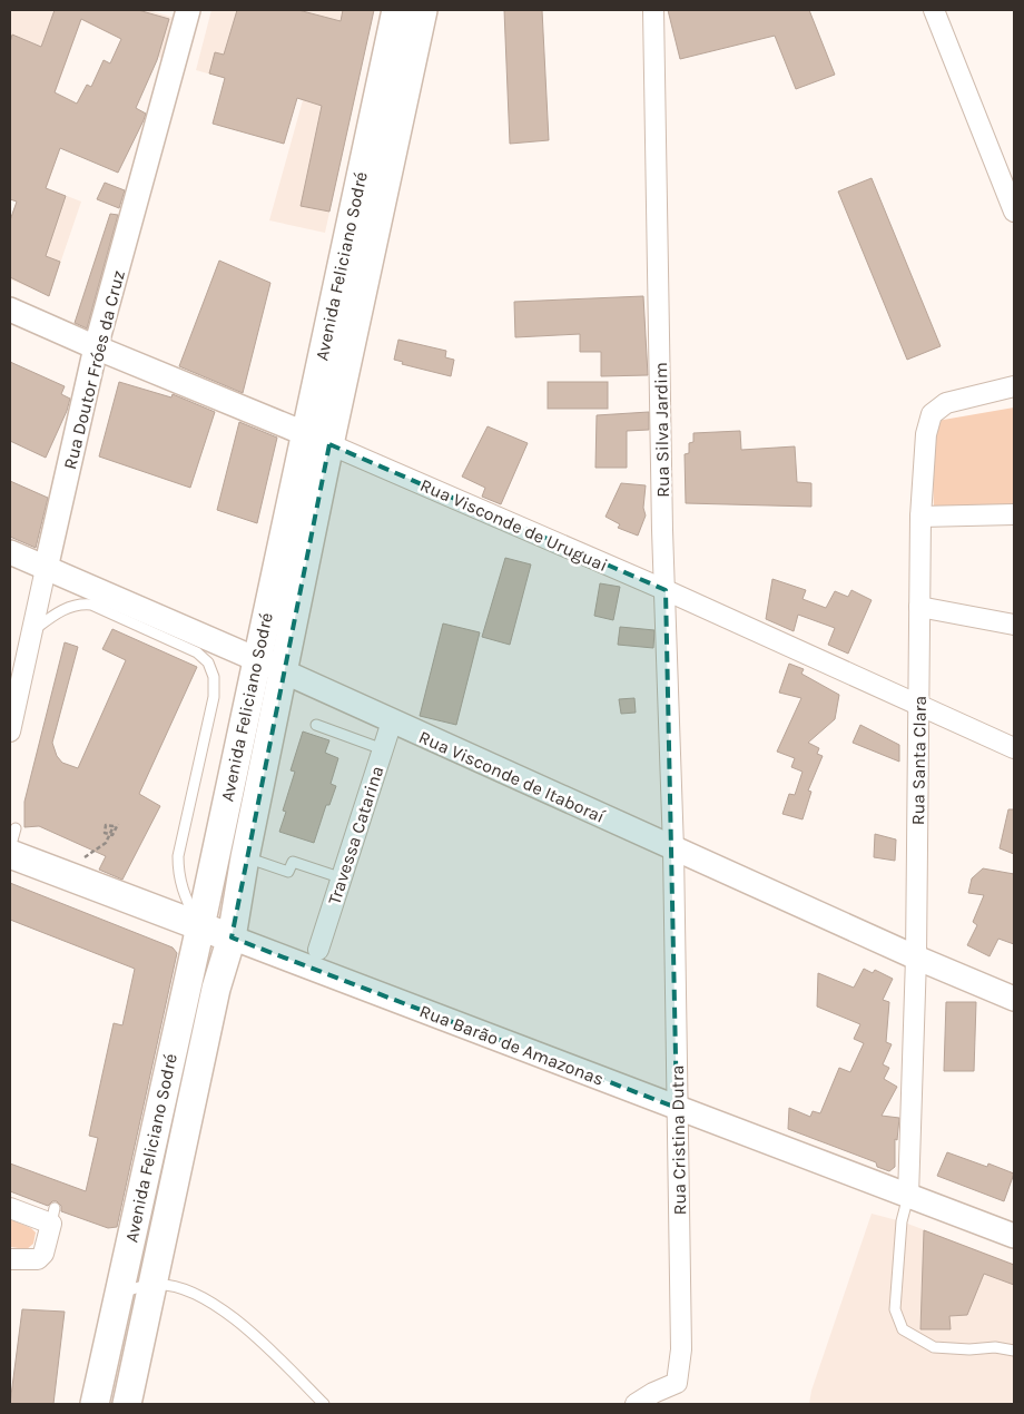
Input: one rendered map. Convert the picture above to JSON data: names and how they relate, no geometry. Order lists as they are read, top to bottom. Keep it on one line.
{"streets":{"main road":["Avenida Feliciano Sodré","Rua Barão de Amazonas"],"street":["Rua Doutor Fróes da Cruz","Rua Silva Jardim","Rua Visconde de Uruguai","Rua Santa Clara","Rua Visconde de Itaboraí","Travessa Catarina","Rua Cristina Dutra"]},"crossings":[["Avenida Feliciano Sodré","Rua Visconde de Uruguai"],["Avenida Feliciano Sodré","Rua Visconde de Itaboraí"],["Avenida Feliciano Sodré","Rua Barão de Amazonas"],["Rua Doutor Fróes da Cruz","Rua Visconde de Uruguai"],["Rua Doutor Fróes da Cruz","Rua Visconde de Itaboraí"],["Rua Silva Jardim","Rua Visconde de Uruguai"],["Rua Silva Jardim","Rua Visconde de Itaboraí"],["Rua Silva Jardim","Rua Cristina Dutra"],["Rua Visconde de Uruguai","Rua Santa Clara"],["Rua Santa Clara","Rua Visconde de Itaboraí"],["Rua Santa Clara","Rua Barão de Amazonas"],["Rua Visconde de Itaboraí","Travessa Catarina"],["Rua Visconde de Itaboraí","Rua Cristina Dutra"],["Rua Barão de Amazonas","Rua Cristina Dutra"]]}
